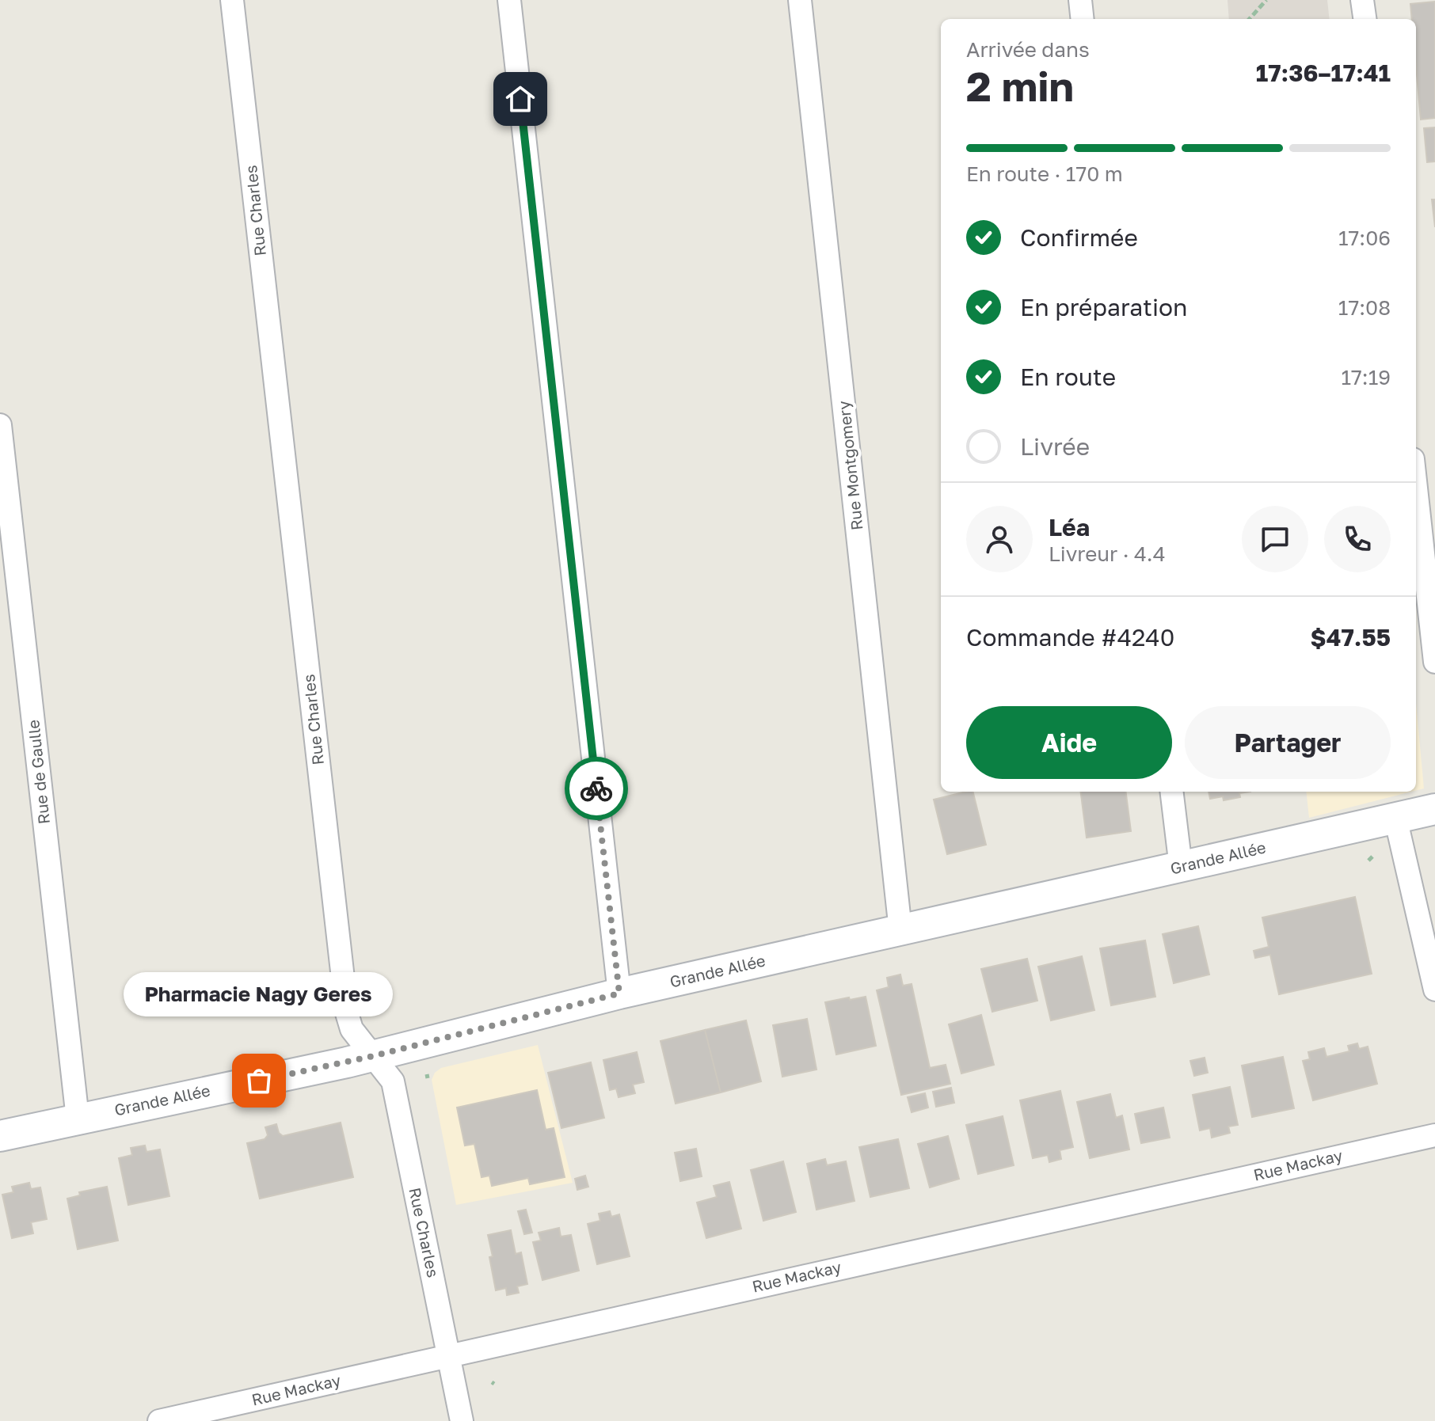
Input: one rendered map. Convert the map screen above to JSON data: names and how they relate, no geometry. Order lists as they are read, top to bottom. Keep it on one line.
{"streets":{"main road":["Grande Allée"],"street":["Rue Charles","Rue Montgomery","Rue de Gaulle","Rue Mackay"]},"crossings":[["Rue Charles","Grande Allée"],["Rue Charles","Rue Mackay"],["Rue Montgomery","Grande Allée"],["Rue de Gaulle","Grande Allée"]],"places":["Pharmacie Nagy Geres"],"page":{"heading":["2 min","Arrivée dans","17:36–17:41"],"panel":["Léa","Livreur · 4.4","Commande #4240","$47.55"],"bar":"En route · 170 m","list":[["Confirmée","17:06"],["En préparation","17:08"],["En route","17:19"],"Livrée"],"buttons":["Aide","Partager"],"bubble":"Pharmacie Nagy Geres"}}
